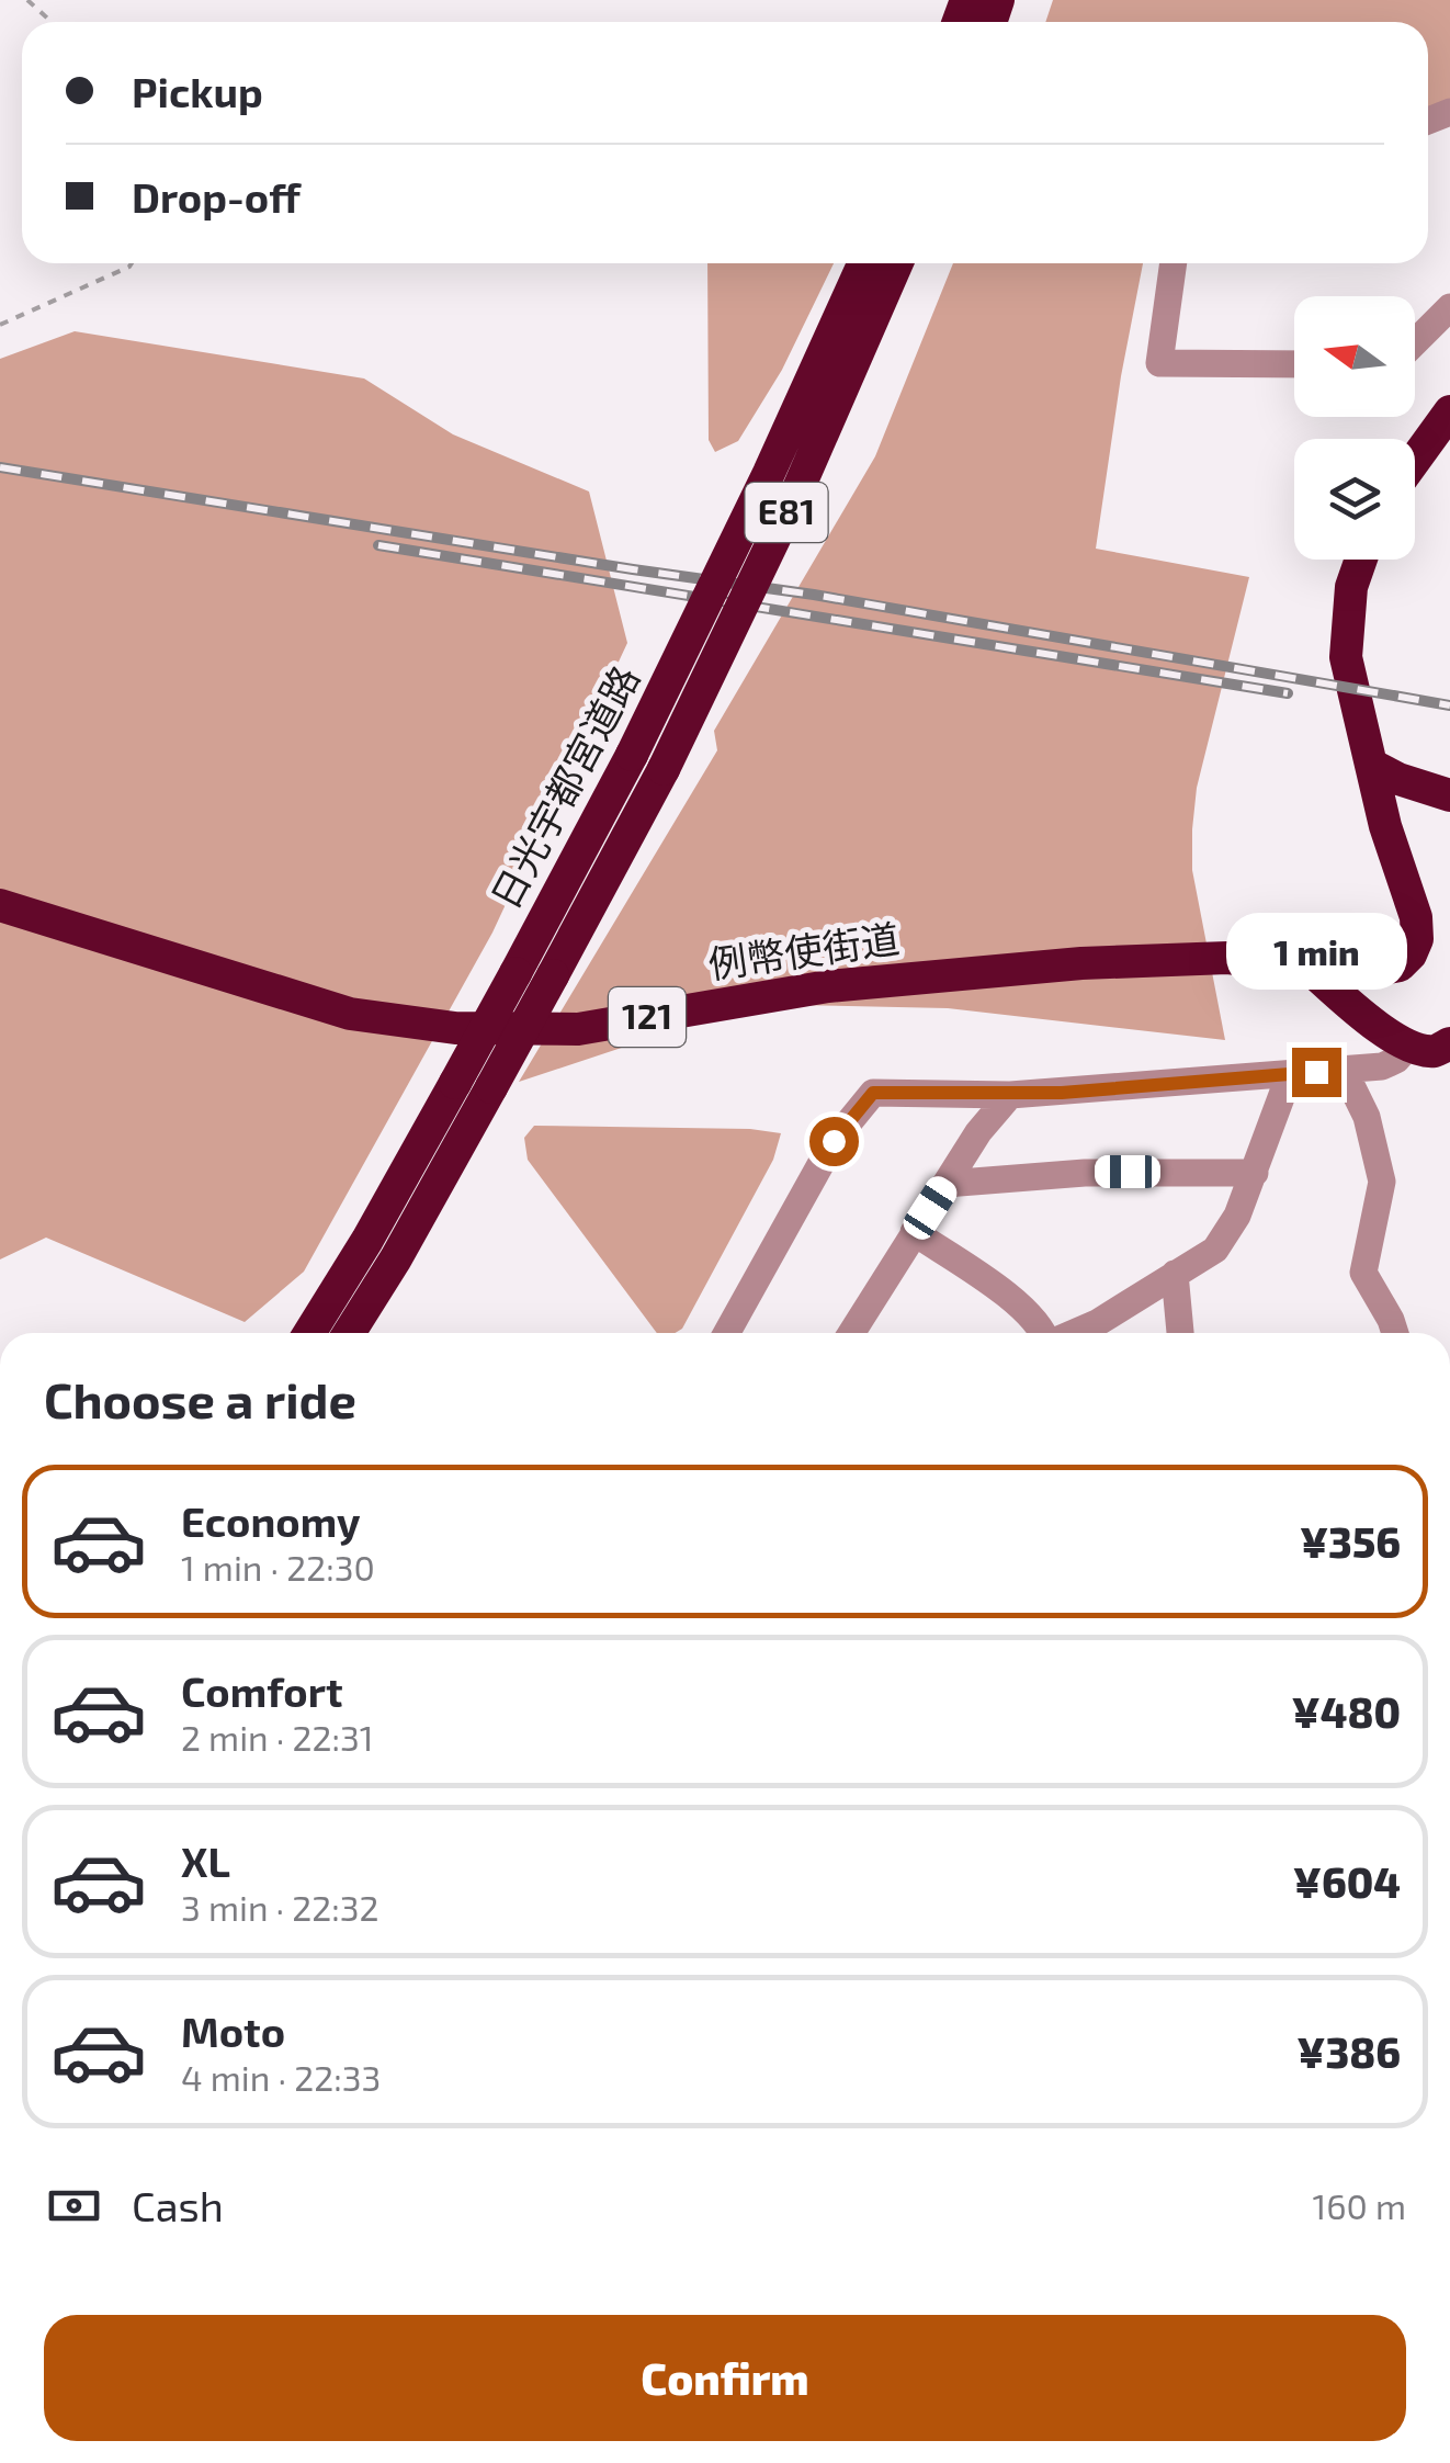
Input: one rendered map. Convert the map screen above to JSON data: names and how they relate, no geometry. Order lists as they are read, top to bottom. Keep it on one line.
{"streets":{"highway":["E81","日光宇都宮道路","例幣使街道","121"]},"north":"left","page":{"banner":["Pickup","Drop-off"],"bubble":"1 min","heading":"Choose a ride","list":[{"name":"Economy","note":"1 min · 22:30","value":"¥356"},{"name":"Comfort","note":"2 min · 22:31","value":"¥480"},{"name":"XL","note":"3 min · 22:32","value":"¥604"},{"name":"Moto","note":"4 min · 22:33","value":"¥386"}],"pay":["Cash","160 m"],"buttons":"Confirm"}}
